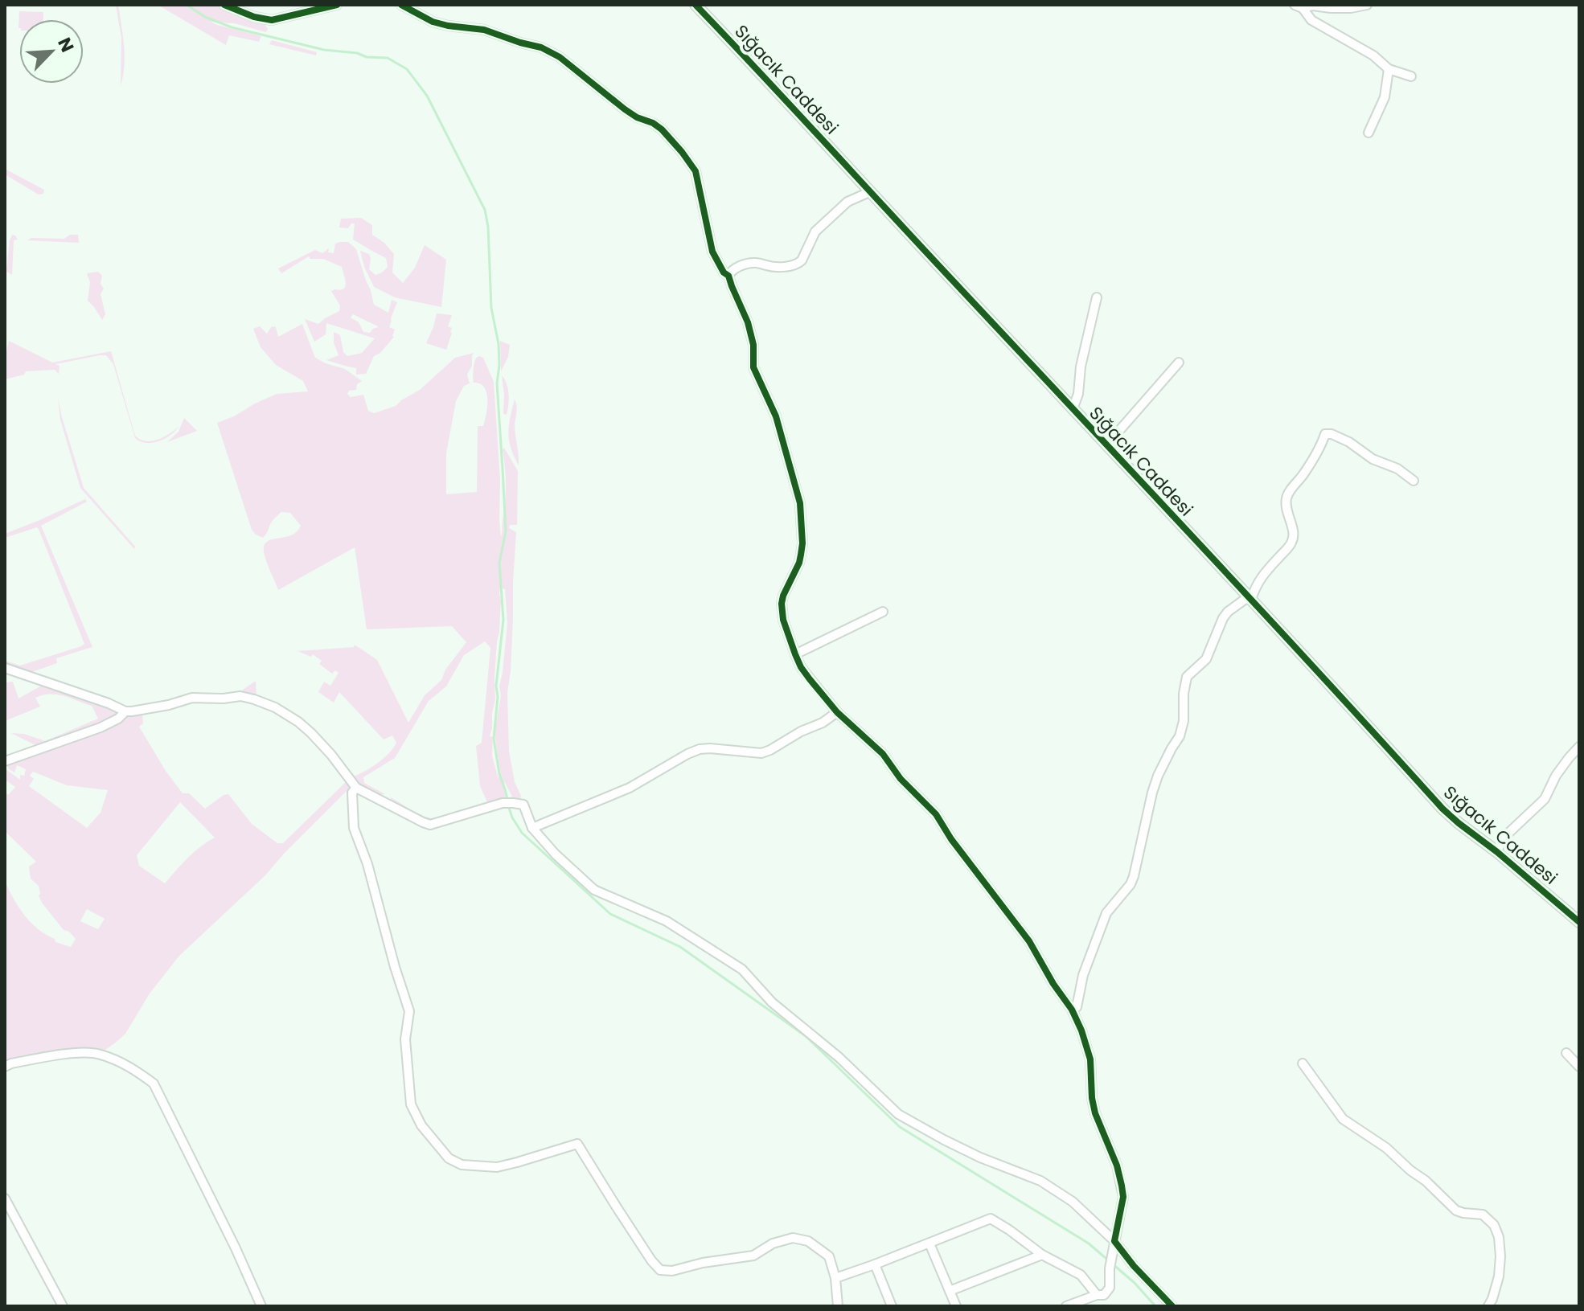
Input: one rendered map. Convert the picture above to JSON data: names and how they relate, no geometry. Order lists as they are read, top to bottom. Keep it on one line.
{"streets":{"main road":["Sığacık Caddesi"]},"north":"top right"}
